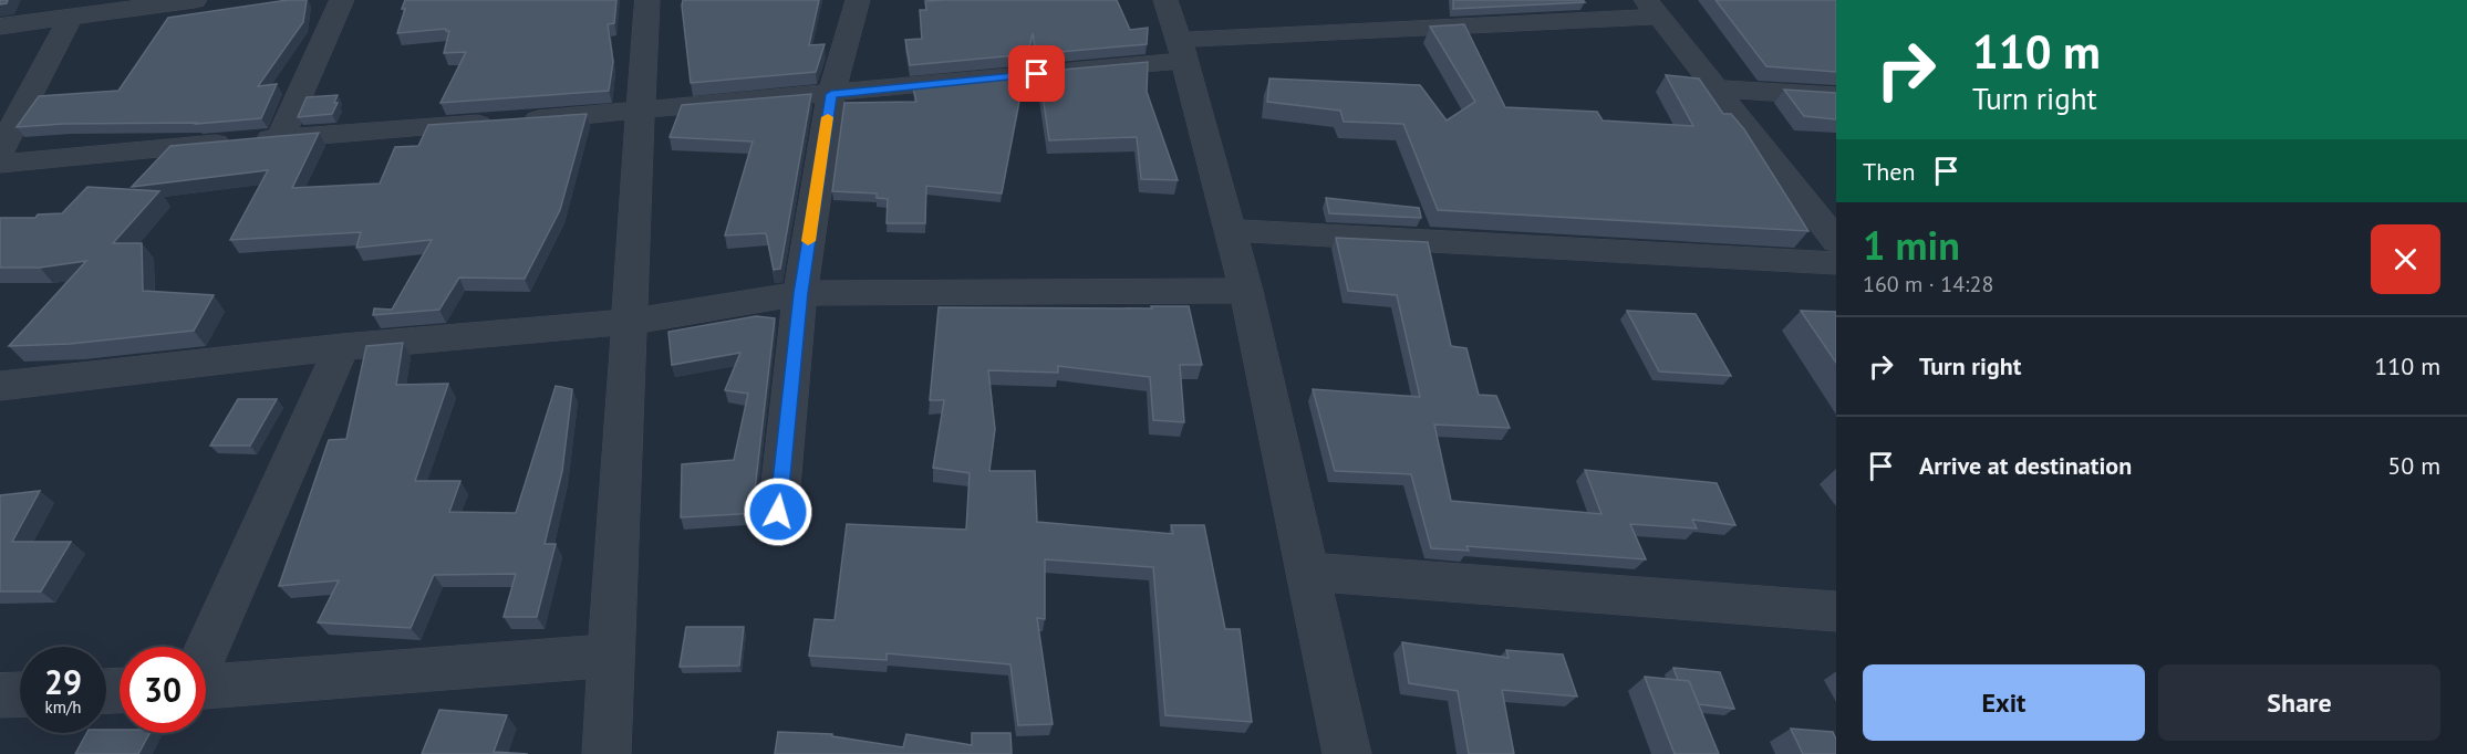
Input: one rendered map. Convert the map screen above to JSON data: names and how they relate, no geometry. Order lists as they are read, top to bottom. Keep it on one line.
{"page":{"turn":["110 m","Turn right"],"then":"Then","heading":["1 min","160 m · 14:28"],"list":[{"name":"Turn right","value":"110 m"},{"name":"Arrive at destination","value":"50 m"}],"speed":"29 km/h","limit":"30","buttons":["Exit","Share"]}}
